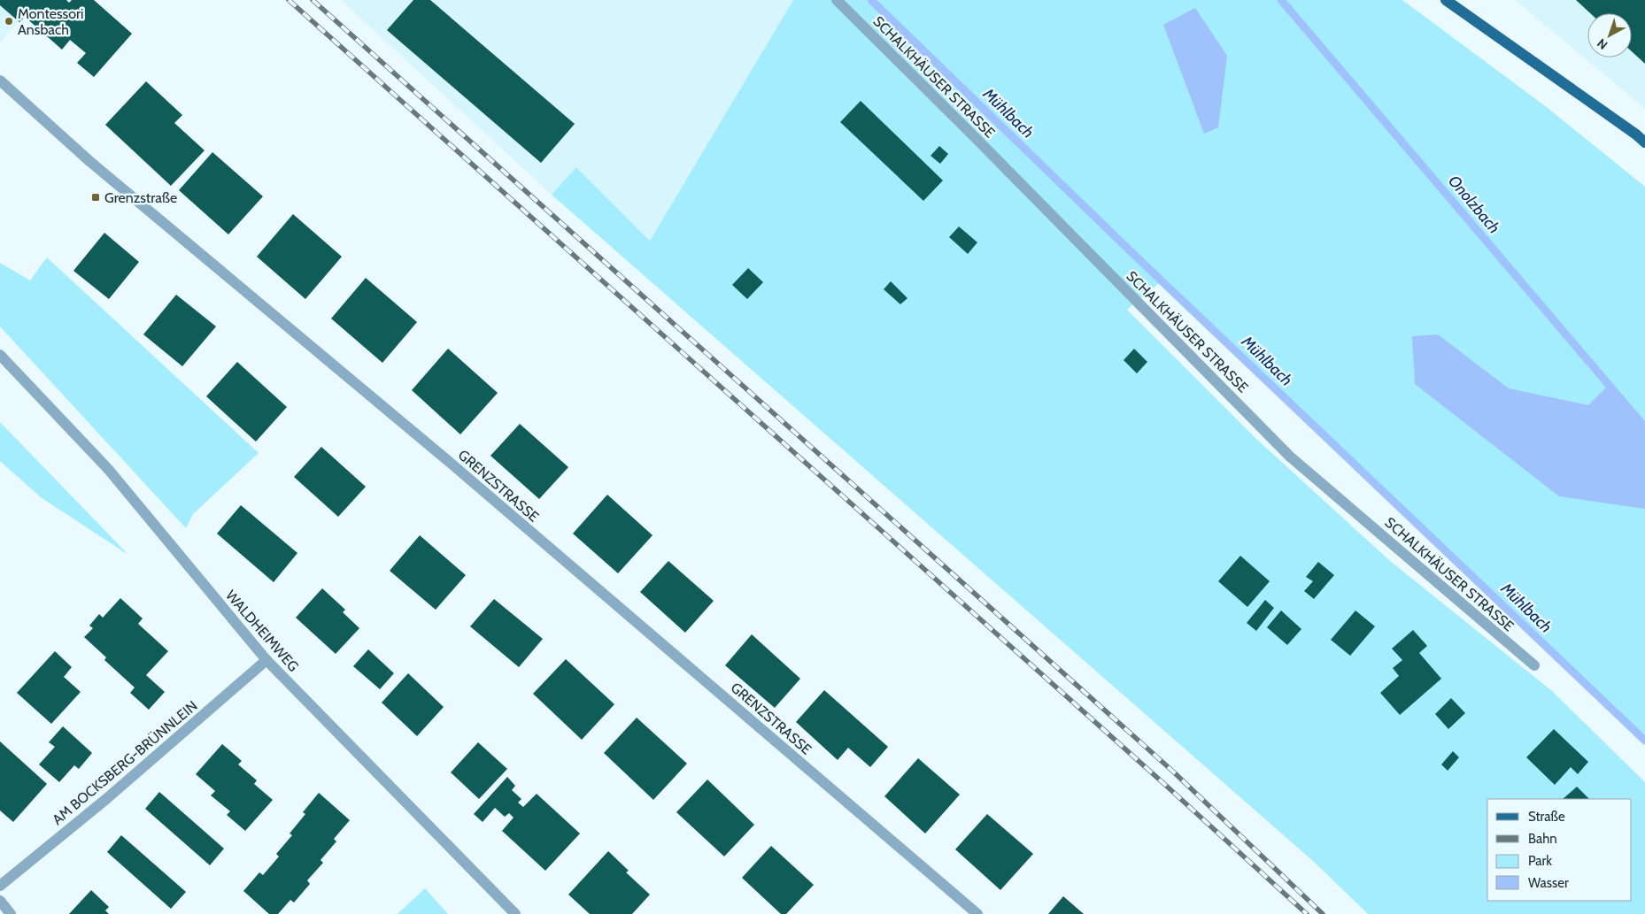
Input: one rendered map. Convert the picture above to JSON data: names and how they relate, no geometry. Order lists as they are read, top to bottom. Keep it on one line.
{"streets":{"street":["SCHALKHÄUSER STRASSE","GRENZSTRASSE","WALDHEIMWEG","AM BOCKSBERG-BRÜNNLEIN"]},"crossings":[["WALDHEIMWEG","AM BOCKSBERG-BRÜNNLEIN"]],"water":["Mühlbach","Onolzbach"],"places":{"other":["Montessori Ansbach"],"transit":["Grenzstraße"]},"legend":["Straße","Bahn","Park","Wasser"],"north":"bottom left"}
